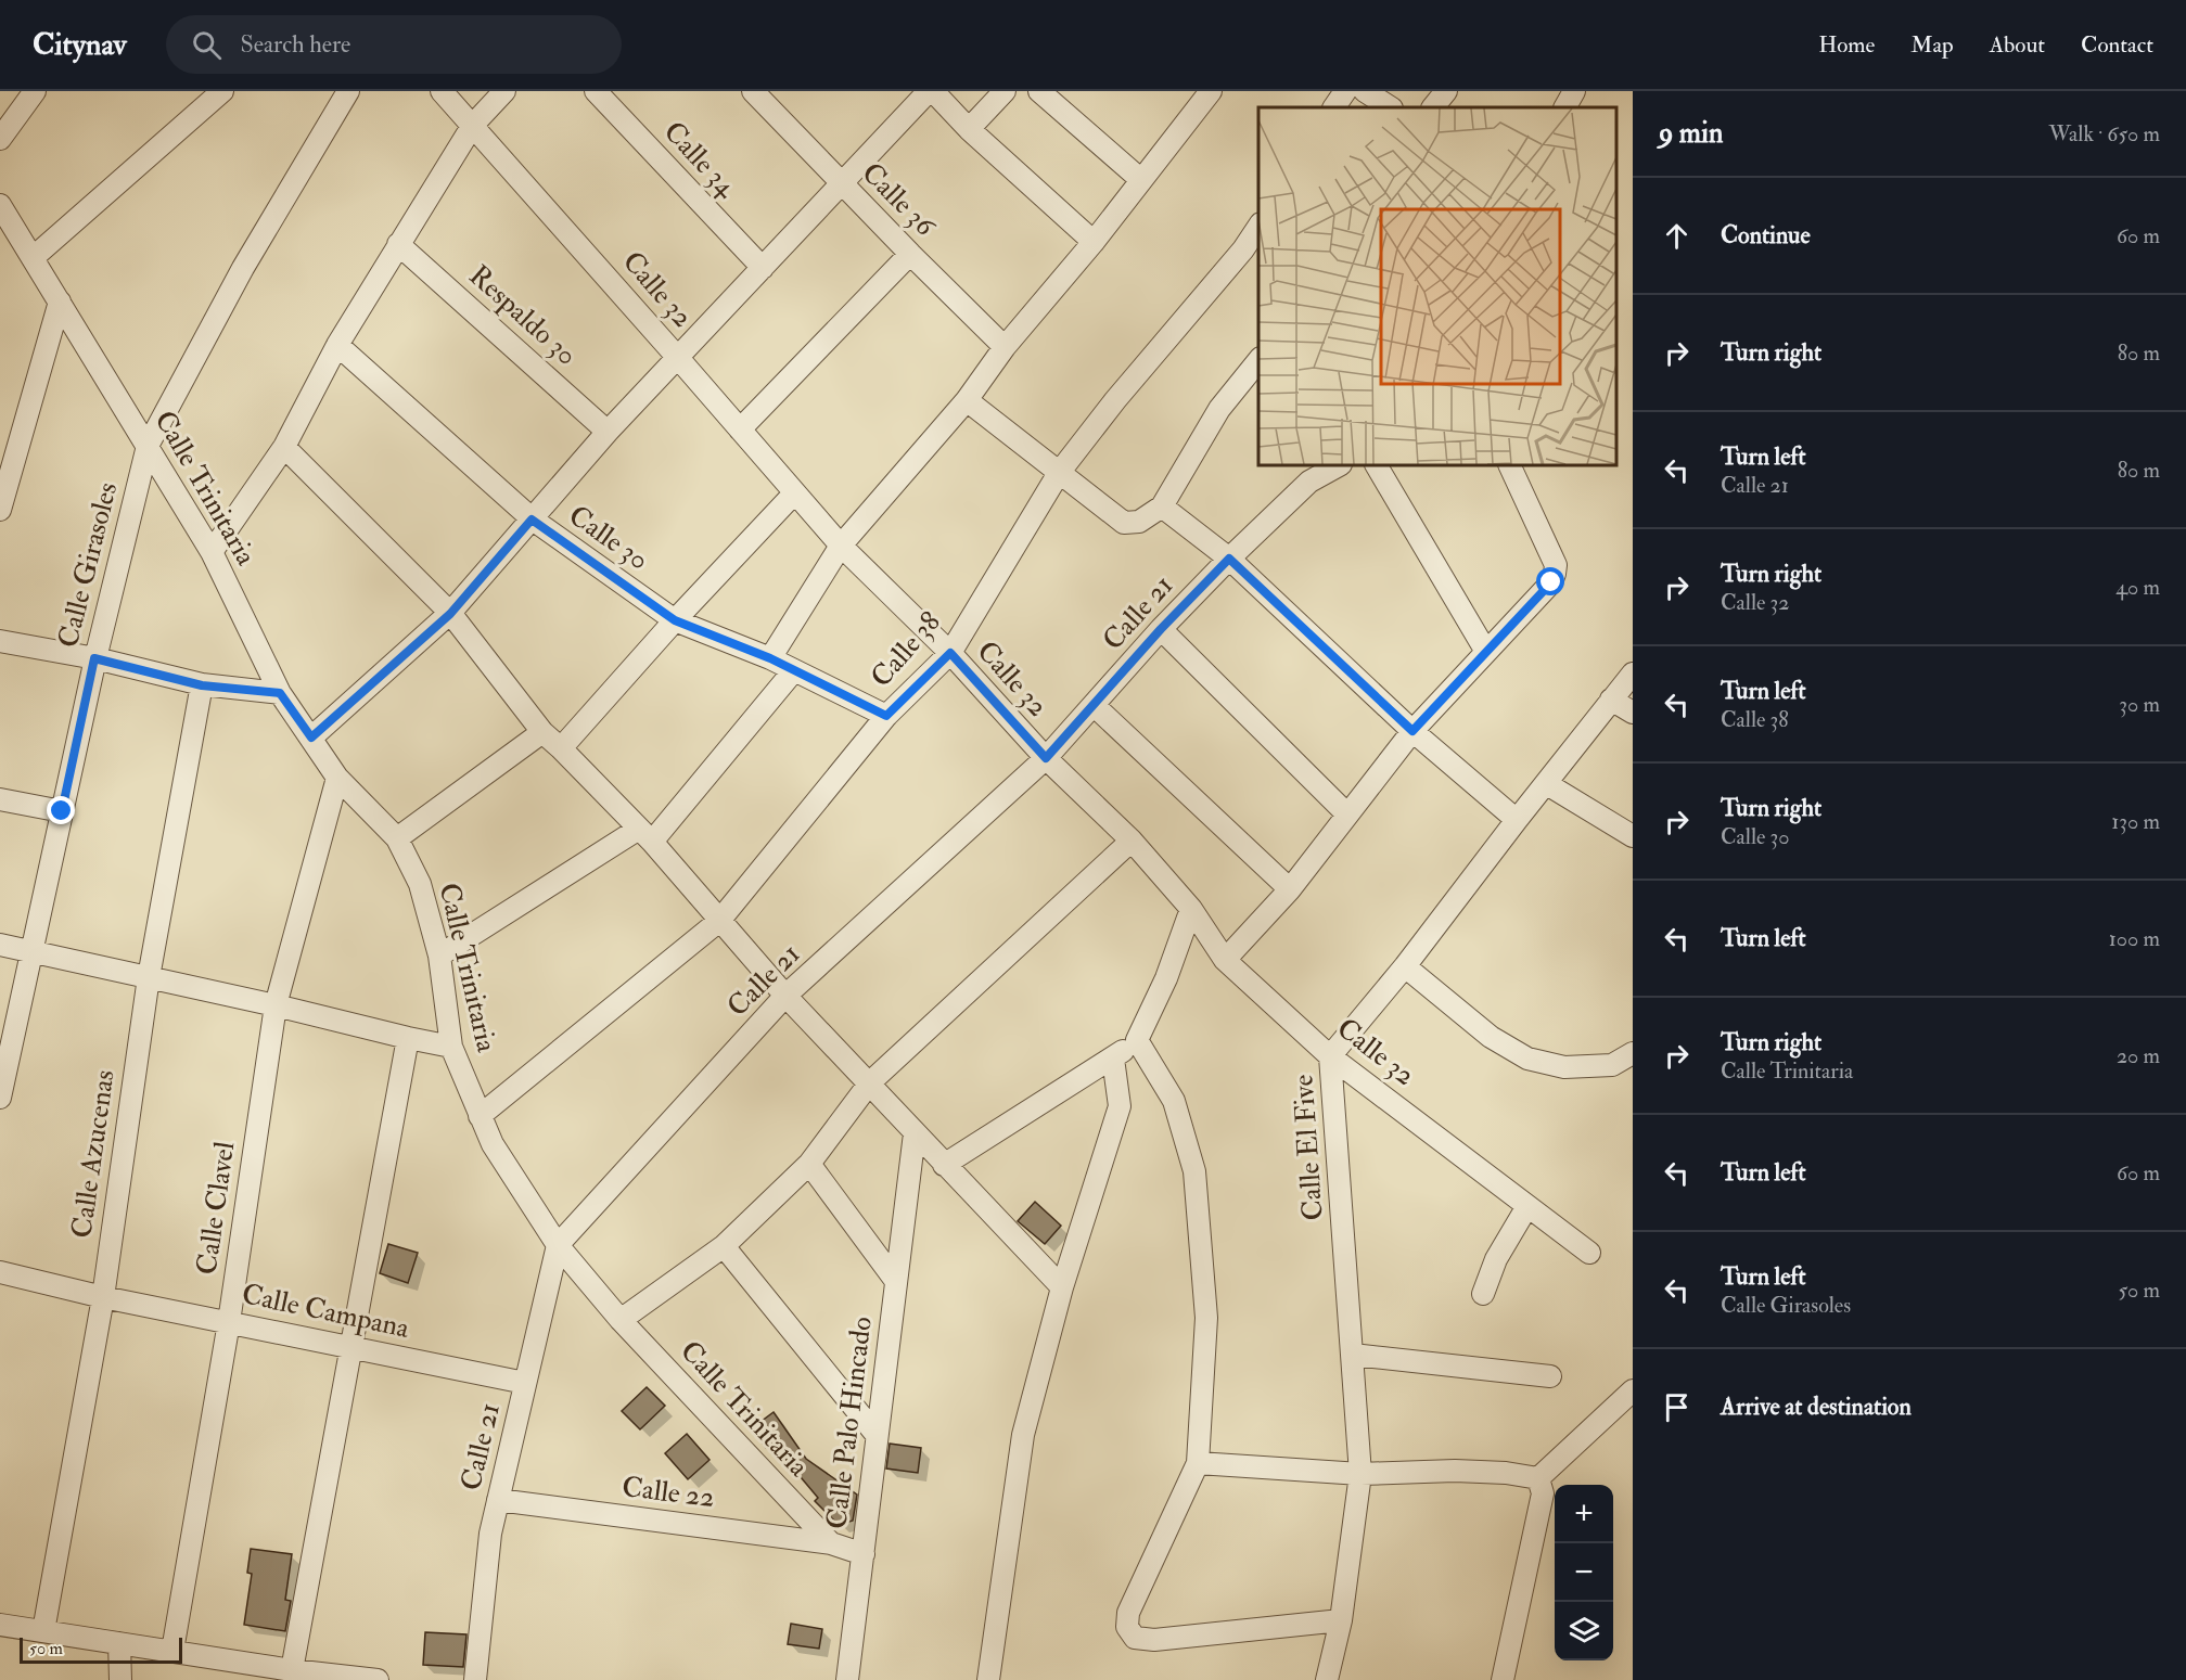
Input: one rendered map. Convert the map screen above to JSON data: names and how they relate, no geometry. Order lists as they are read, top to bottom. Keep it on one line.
{"streets":{"street":["Calle 34","Calle 36","Calle 32","Respaldo 30","Calle Trinitaria","Calle 30","Calle Girasoles","Calle 21","Calle 38","Calle El Five","Calle Azucenas","Calle Clavel","Calle Campana","Calle Palo Hincado","Calle 22"]},"crossings":[["Calle 32","Calle 21"],["Calle 32","Calle 38"],["Calle 32","Calle El Five"],["Calle Trinitaria","Calle Girasoles"],["Calle Trinitaria","Calle 21"],["Calle Trinitaria","Calle 38"],["Calle Trinitaria","Calle Clavel"],["Calle Trinitaria","Calle Palo Hincado"],["Calle Trinitaria","Calle 22"],["Calle 30","Calle 38"],["Calle 21","Calle Campana"],["Calle 21","Calle 22"],["Calle Azucenas","Calle Campana"],["Calle Clavel","Calle Campana"]],"scale_bar":"50 m","page":{"header":"Citynav","search":"Search here","nav":["Home","Map","About","Contact"],"heading":["9 min","Walk · 650 m"],"list":[["Continue","60 m"],["Turn right","80 m"],["Turn left","Calle 21","80 m"],["Turn right","Calle 32","40 m"],["Turn left","Calle 38","30 m"],["Turn right","Calle 30","130 m"],["Turn left","100 m"],["Turn right","Calle Trinitaria","20 m"],["Turn left","60 m"],["Turn left","Calle Girasoles","50 m"],"Arrive at destination"],"map_buttons":["+","−"],"scale":"50 m"}}
